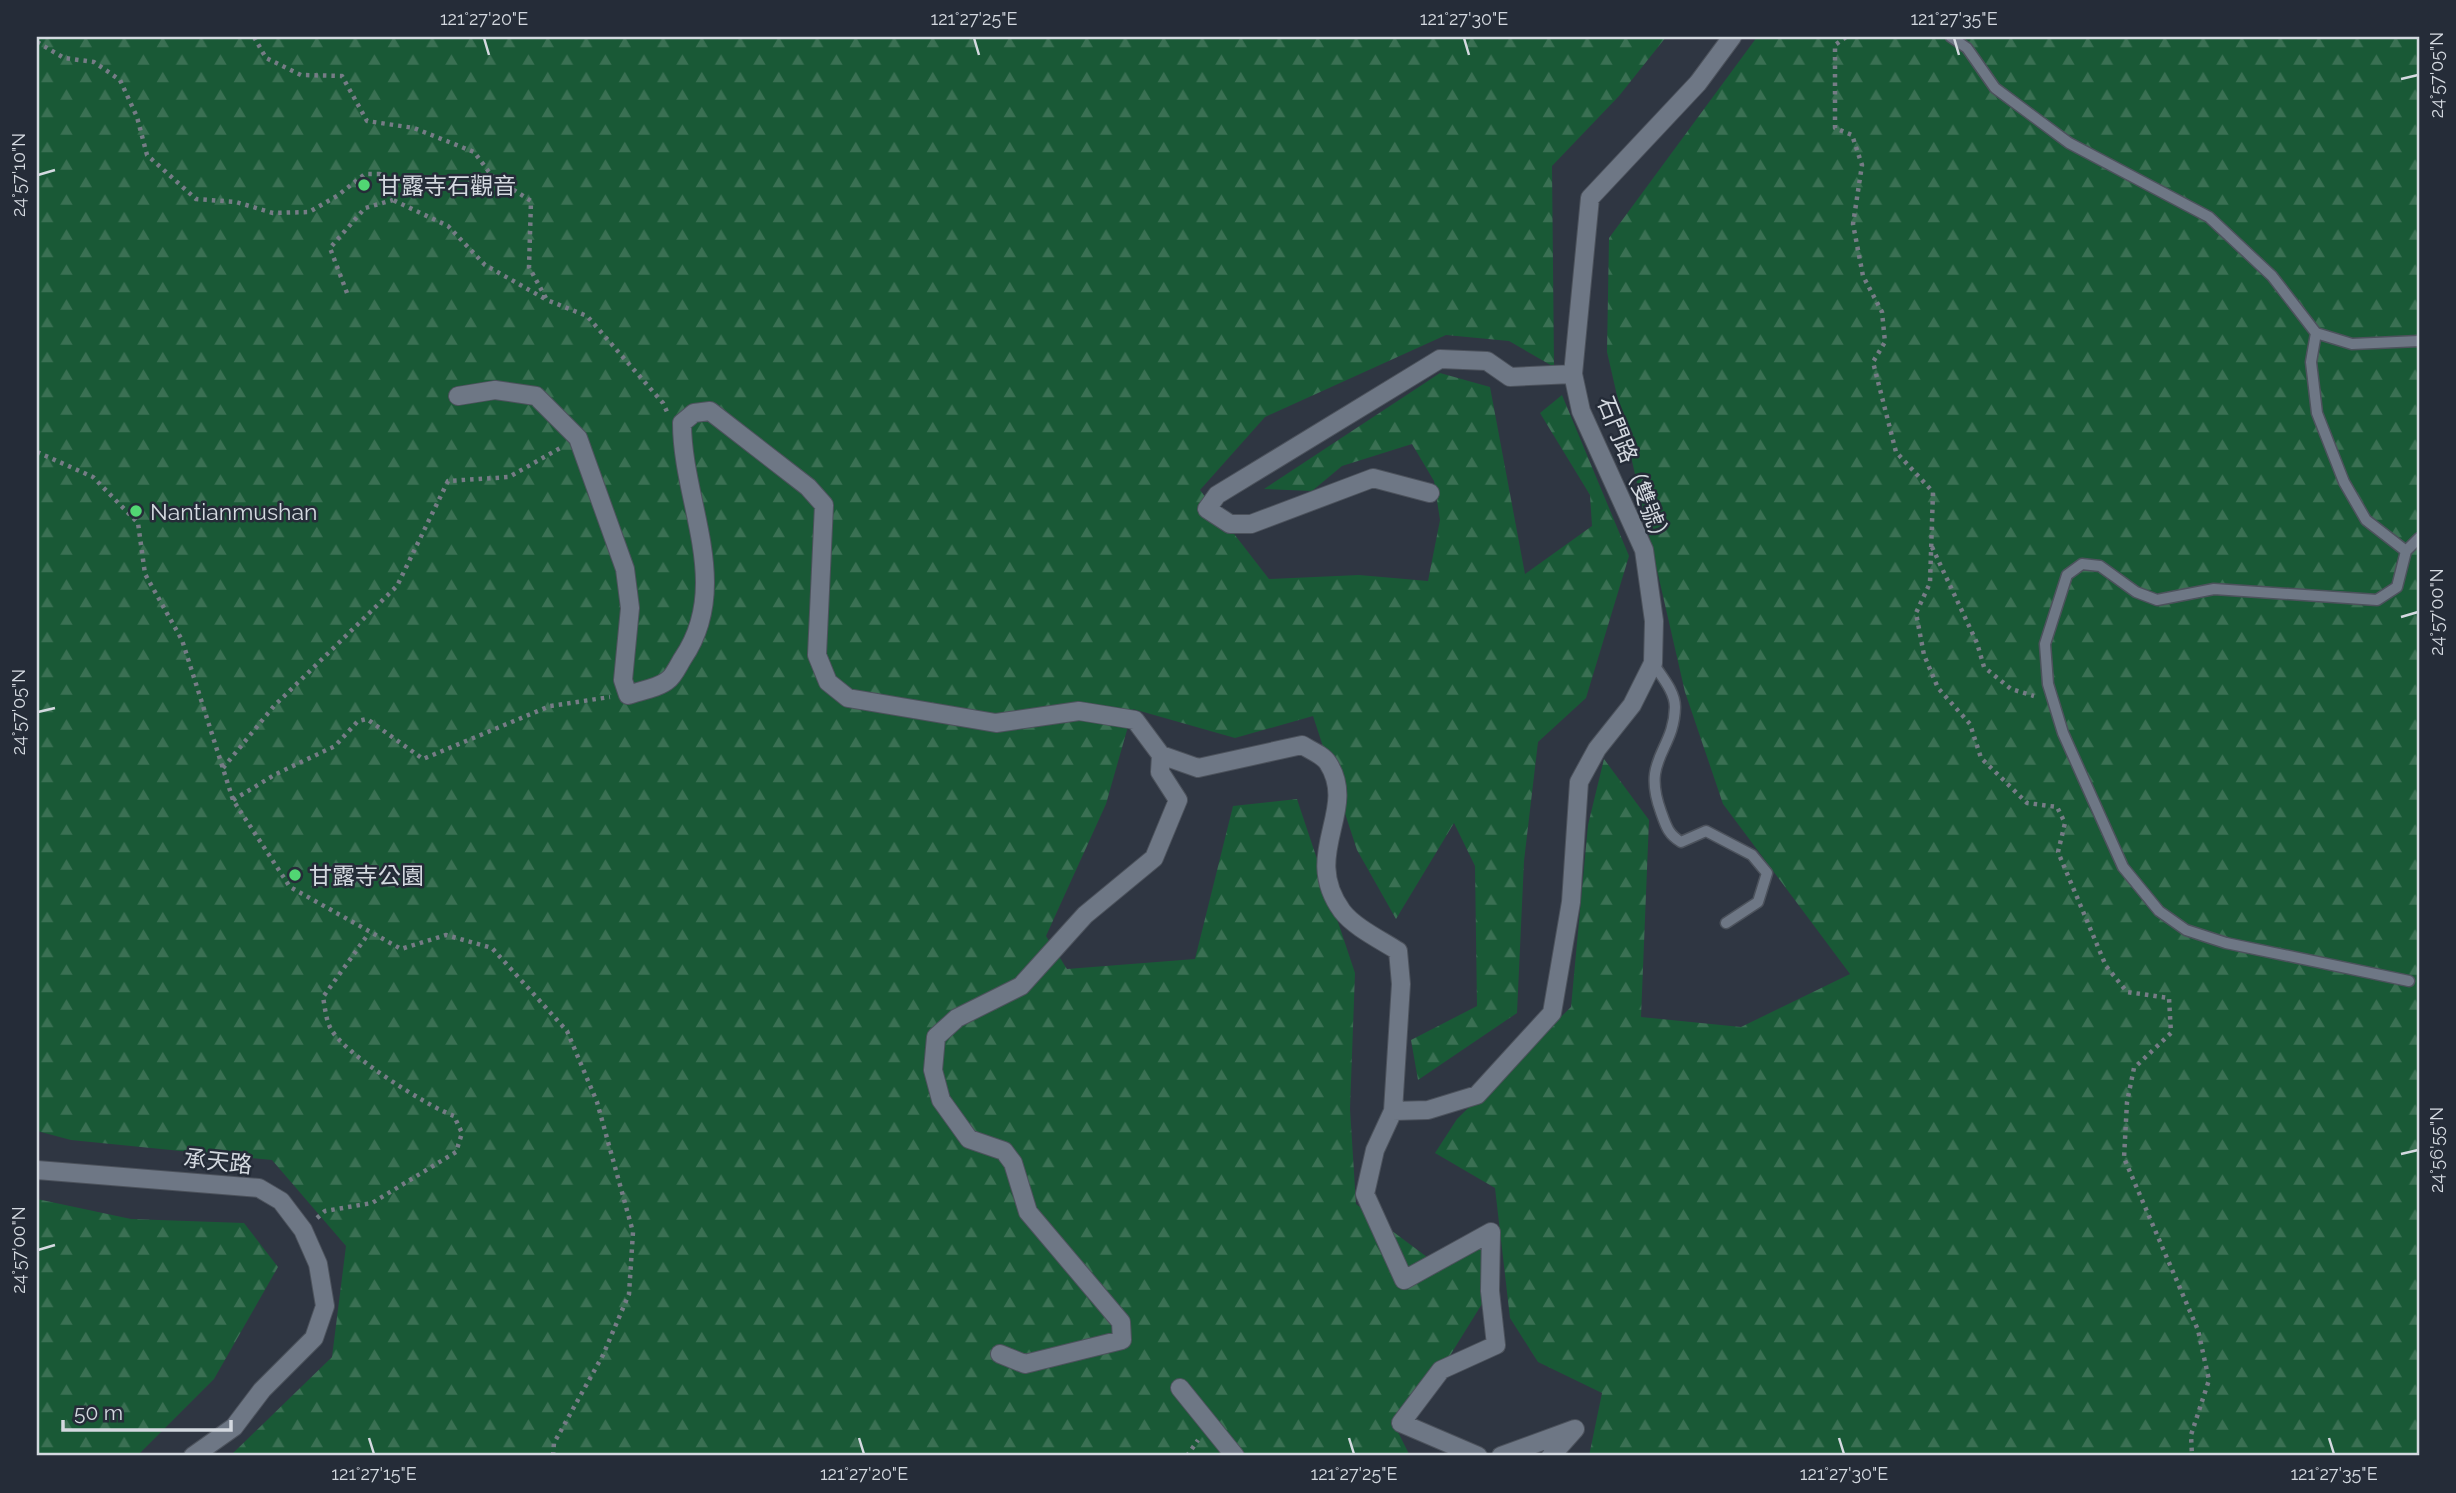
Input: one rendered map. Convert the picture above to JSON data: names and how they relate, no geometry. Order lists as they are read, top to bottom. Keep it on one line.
{"streets":{"street":["石門路（雙號）","承天路"]},"places":["甘露寺石觀音","Nantianmushan","甘露寺公園"],"scale_bar":"50 m","coordinates":["121°27'20\"E","121°27'25\"E","121°27'30\"E","121°27'35\"E","24°57'05\"N","24°57'10\"N","24°57'00\"N","24°56'55\"N","121°27'15\"E"]}
